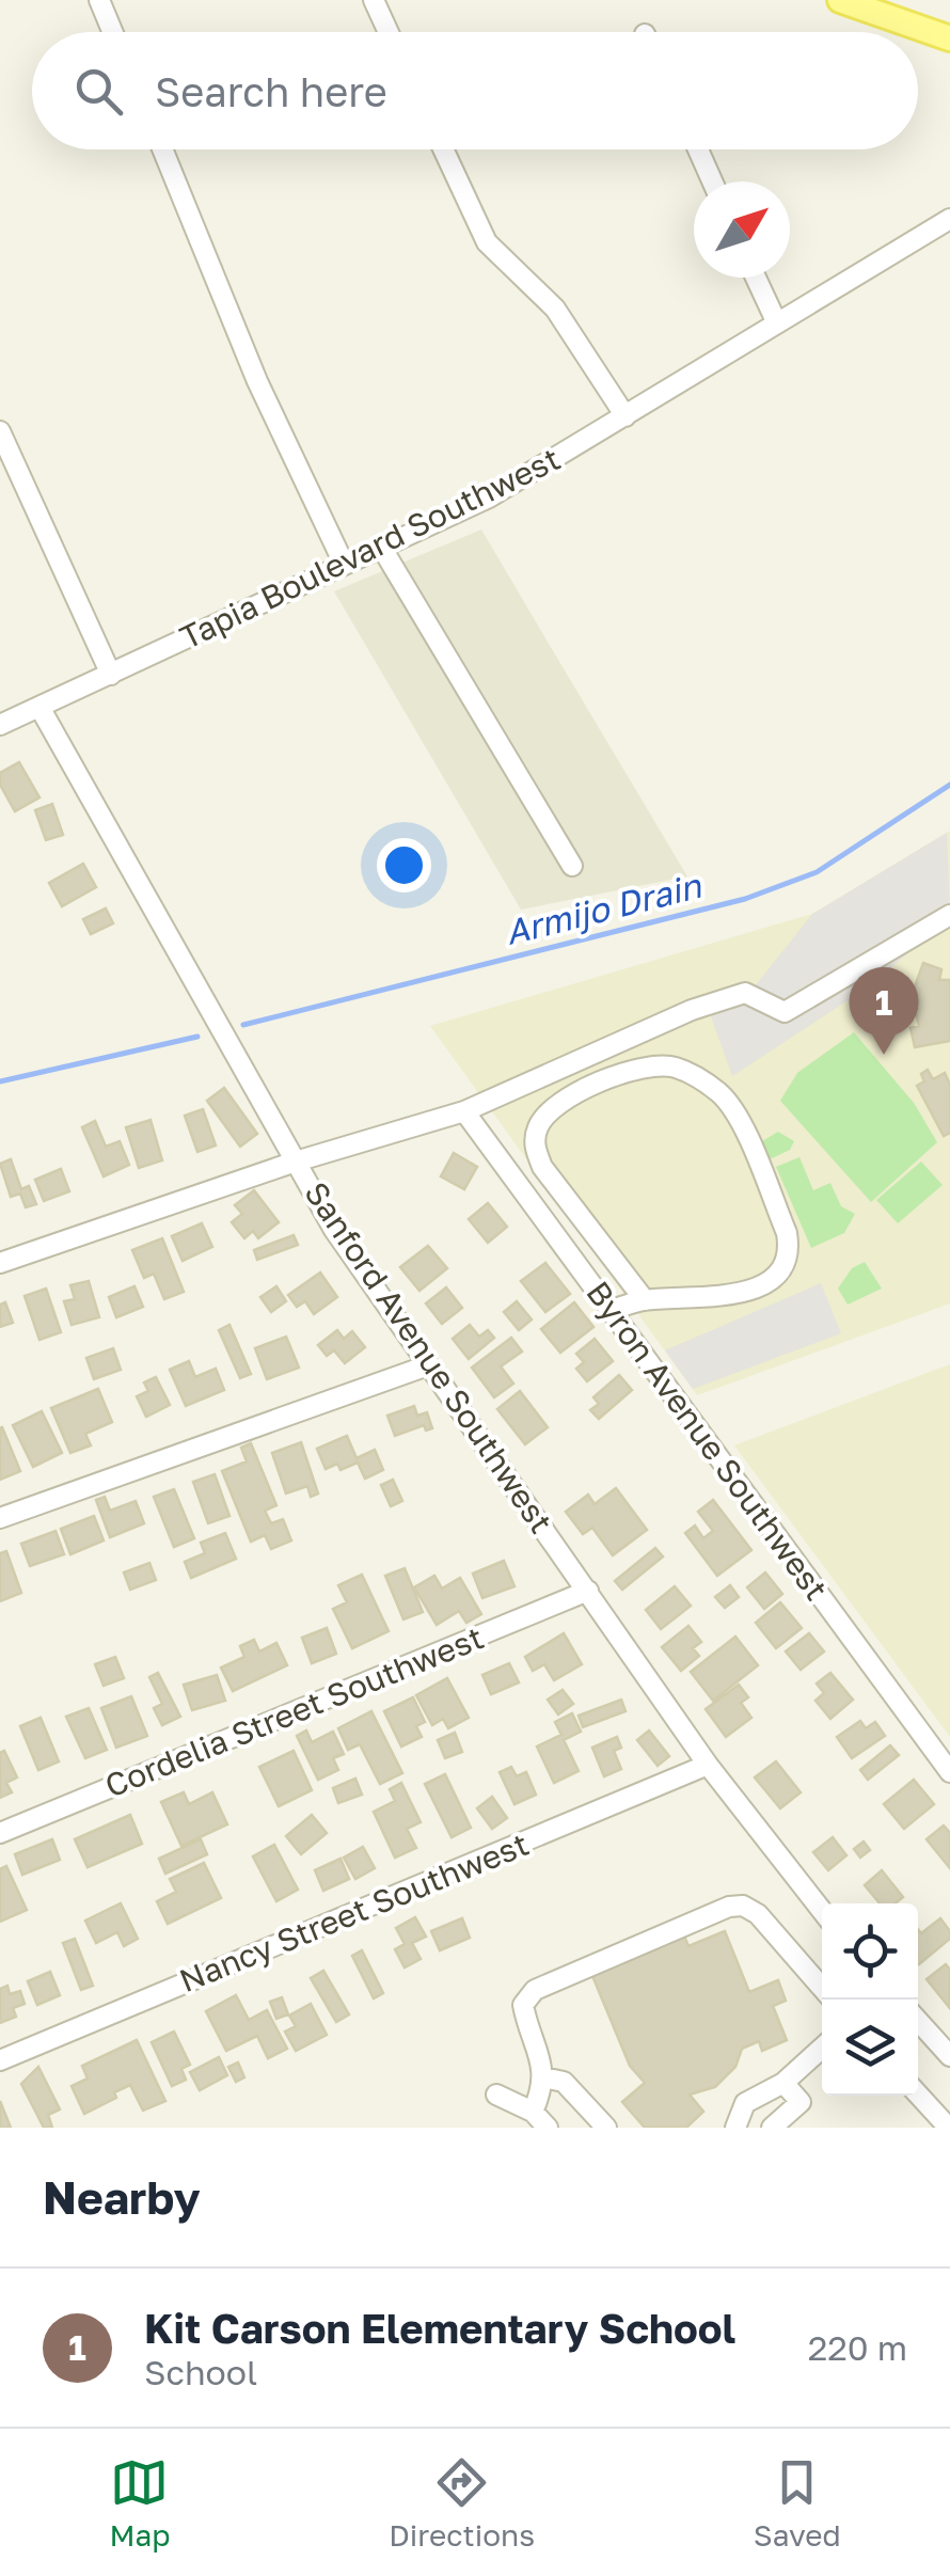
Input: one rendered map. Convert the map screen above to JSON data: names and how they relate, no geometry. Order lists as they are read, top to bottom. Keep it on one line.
{"streets":{"street":["Tapia Boulevard Southwest","Sanford Avenue Southwest","Byron Avenue Southwest","Cordelia Street Southwest","Nancy Street Southwest"]},"crossings":[["Tapia Boulevard Southwest","Sanford Avenue Southwest"],["Sanford Avenue Southwest","Cordelia Street Southwest"],["Sanford Avenue Southwest","Nancy Street Southwest"]],"water":["Armijo Drain"],"north":"top right","page":{"search":"Search here","pins":"1","heading":"Nearby","list":[{"mark":"1","name":"Kit Carson Elementary School","note":"School","value":"220 m"}],"nav":["Map","Directions","Saved"]}}
